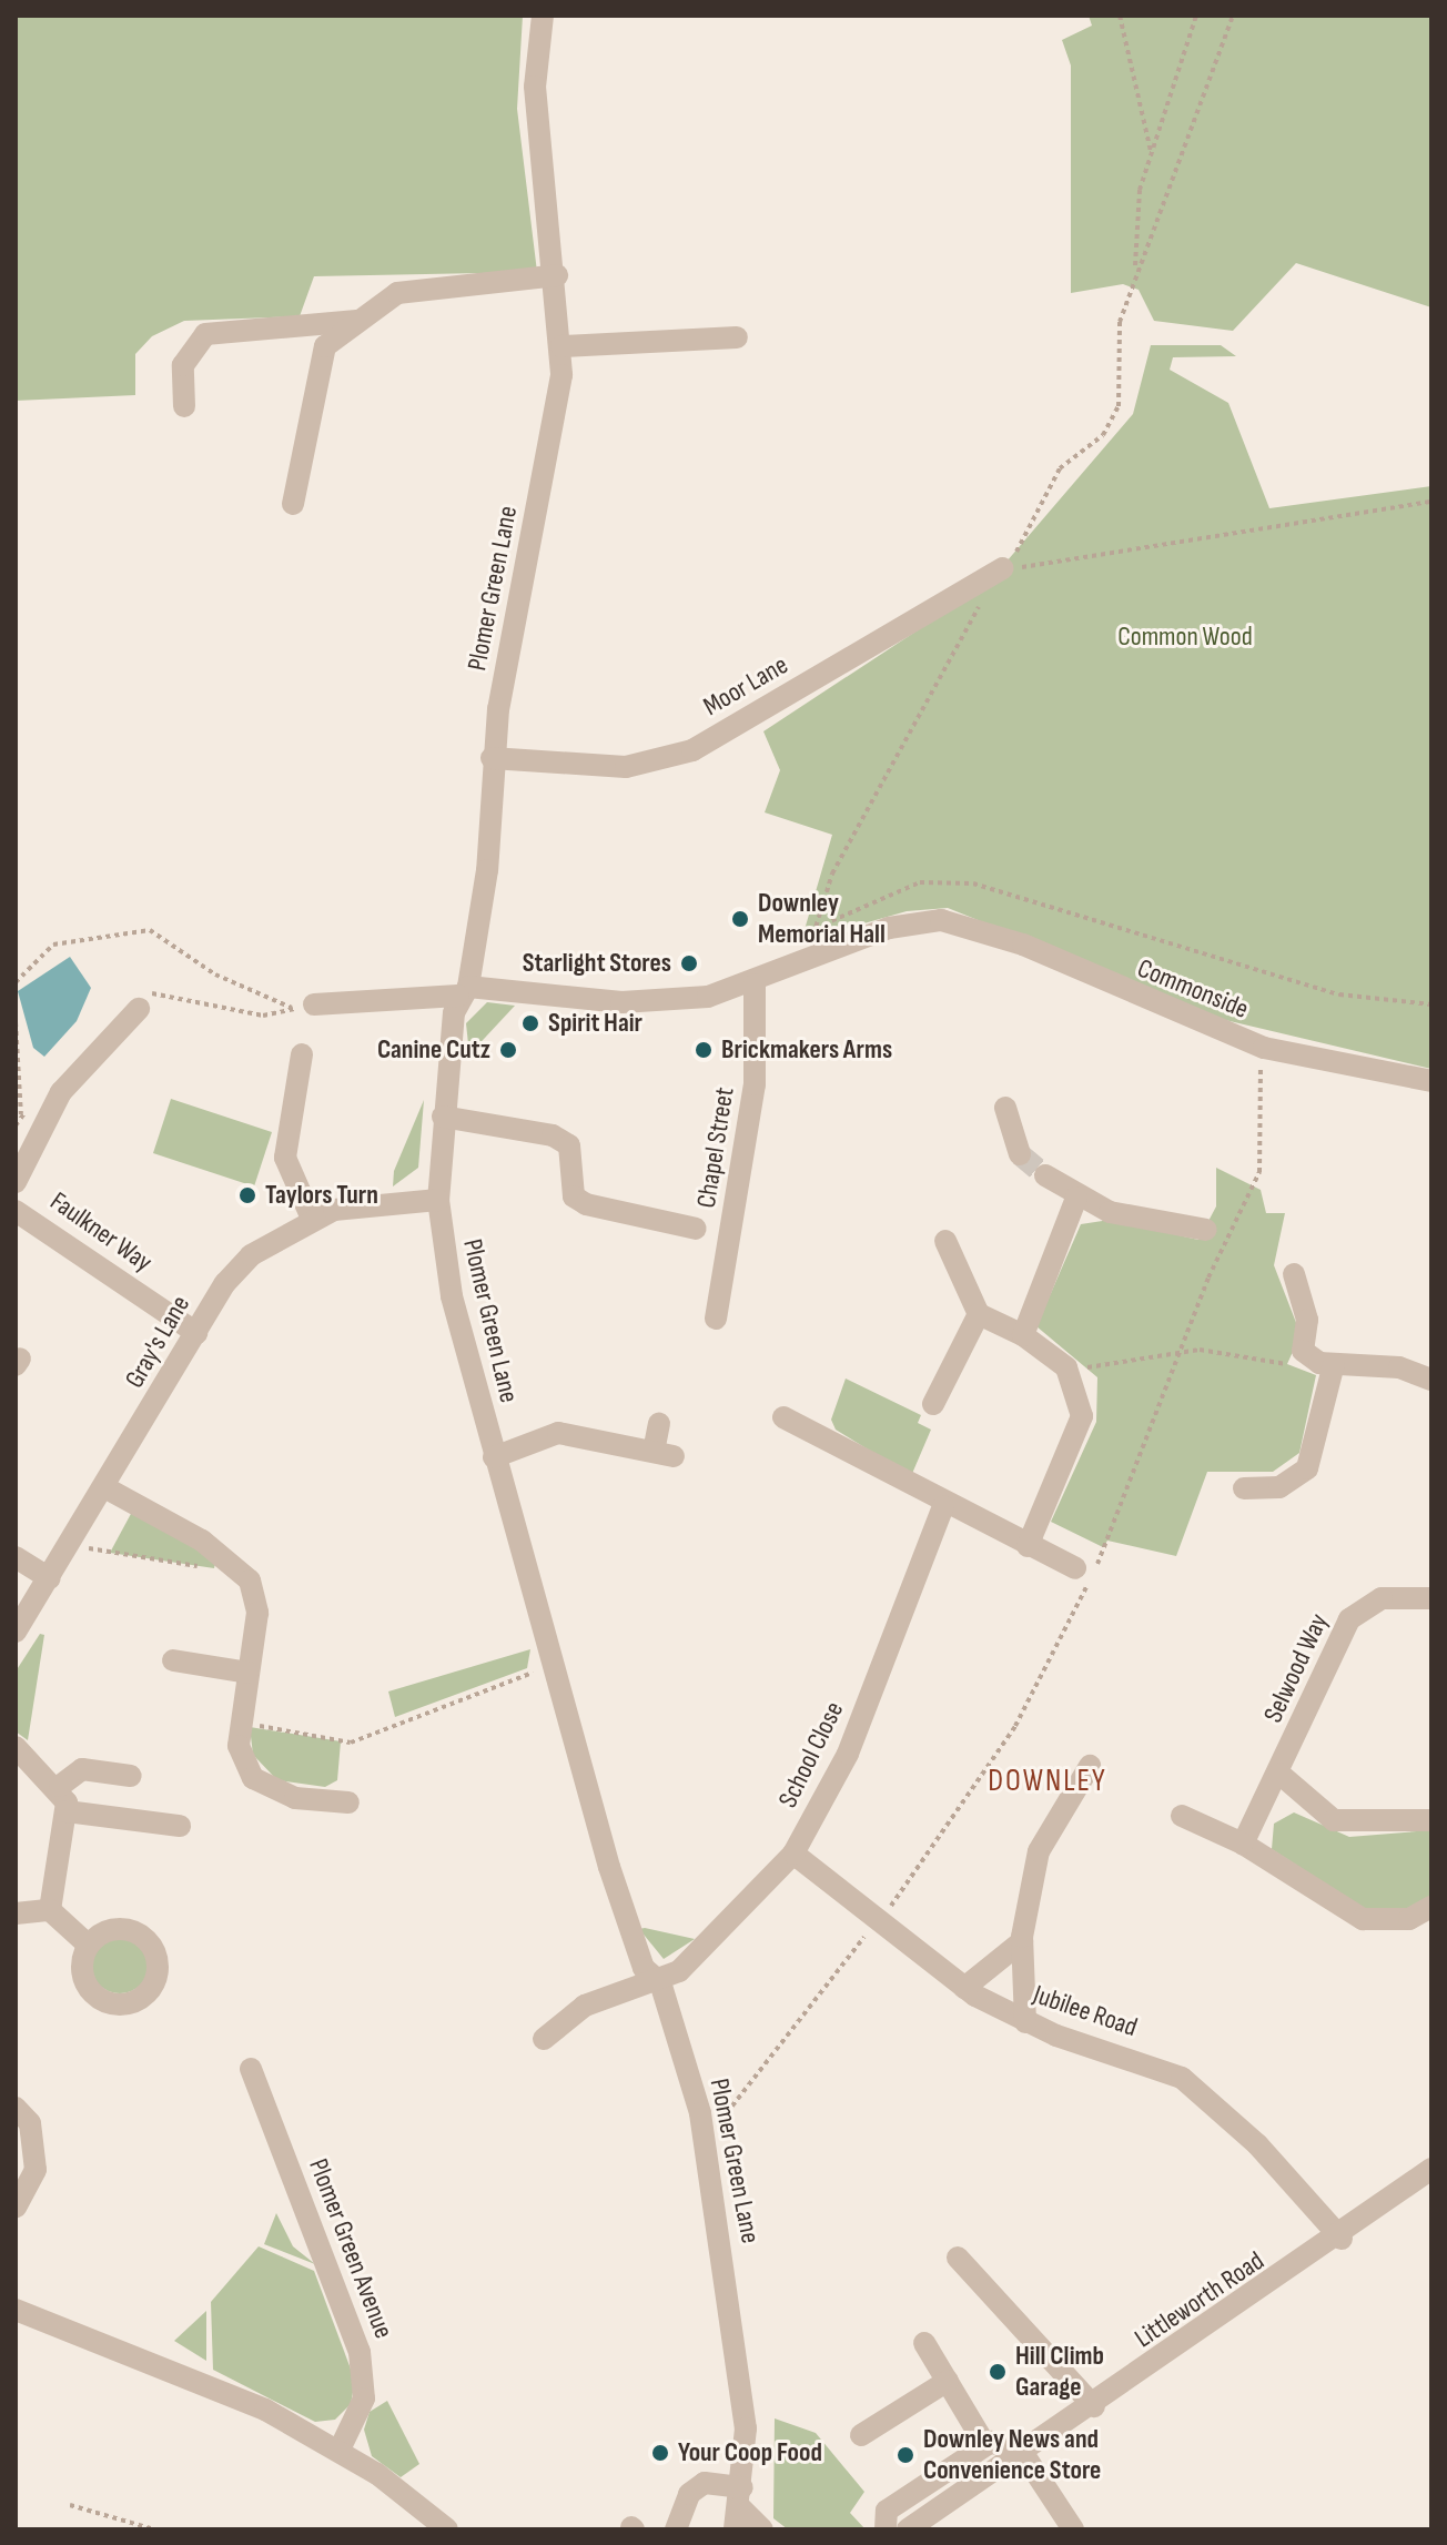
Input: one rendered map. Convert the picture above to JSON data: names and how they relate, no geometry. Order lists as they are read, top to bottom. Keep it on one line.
{"streets":{"street":["Plomer Green Lane","Moor Lane","Commonside","Chapel Street","Faulkner Way","Gray's Lane","Selwood Way","School Close","Jubilee Road","Plomer Green Avenue","Littleworth Road"]},"crossings":[["Plomer Green Lane","Moor Lane"],["Plomer Green Lane","Gray's Lane"],["Plomer Green Lane","School Close"],["Faulkner Way","Gray's Lane"],["School Close","Jubilee Road"],["Jubilee Road","Littleworth Road"]],"districts":["DOWNLEY"],"parks":["Common Wood"],"places":["Downley Memorial Hall","Starlight Stores","Spirit Hair","Canine Cutz","Brickmakers Arms","Taylors Turn","Hill Climb Garage","Your Coop Food","Downley News and Convenience Store"]}
